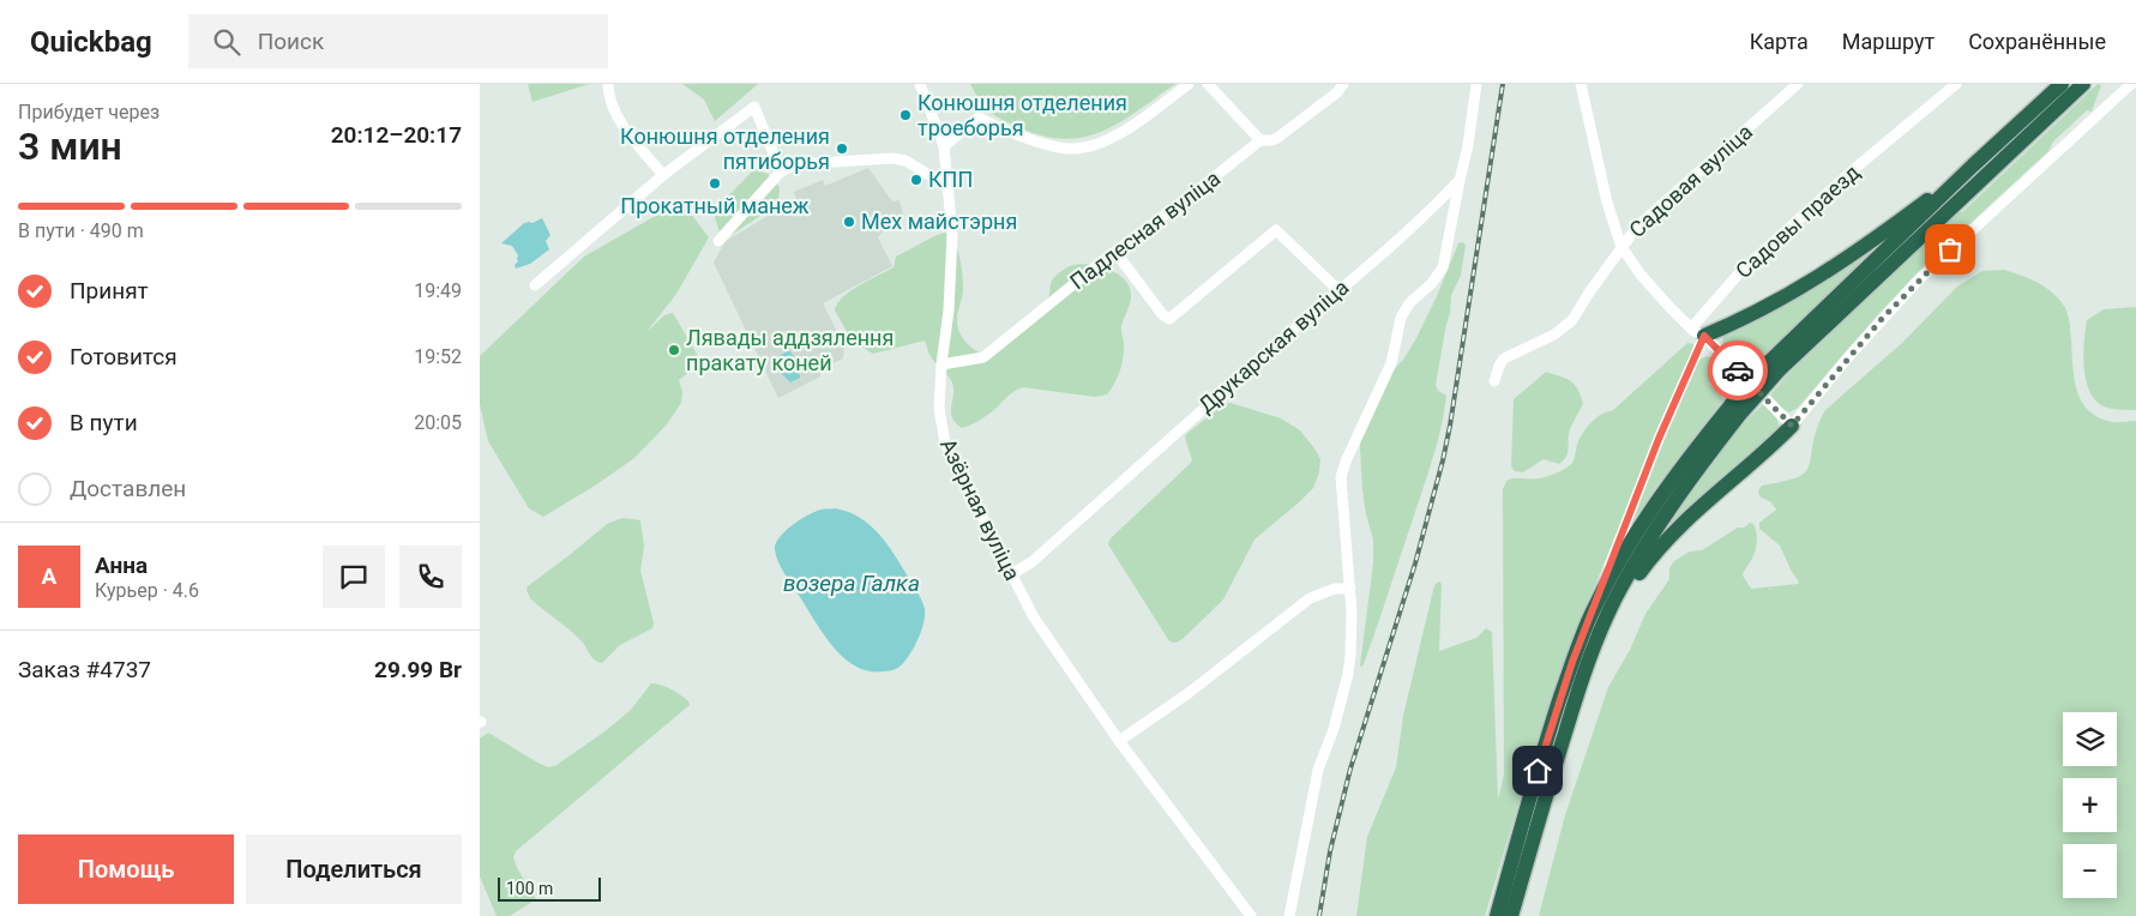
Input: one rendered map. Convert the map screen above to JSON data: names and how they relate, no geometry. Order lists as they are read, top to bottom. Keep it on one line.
{"streets":{"street":["Садовая вуліца","Садовы праезд","Падлесная вуліца","Друкарская вуліца","Азёрная вуліца"]},"crossings":[["Падлесная вуліца","Азёрная вуліца"],["Друкарская вуліца","Азёрная вуліца"]],"water":["возера Галка"],"places":["Конюшня отделения троеборья","Конюшня отделения пятиборья","КПП","Прокатный манеж","Мех майстэрня","Лявады аддзялення пракату коней"],"scale_bar":"100 m","page":{"header":"Quickbag","search":"Поиск","nav":["Карта","Маршрут","Сохранённые"],"heading":["3 мин","Прибудет через","20:12–20:17"],"panel":["Анна","Курьер · 4.6","Заказ #4737","29.99 Br"],"bar":"В пути · 490 m","list":[["Принят","19:49"],["Готовится","19:52"],["В пути","20:05"],"Доставлен"],"round":"А","map_buttons":["+","−"],"buttons":["Помощь","Поделиться"],"scale":"100 m"}}
